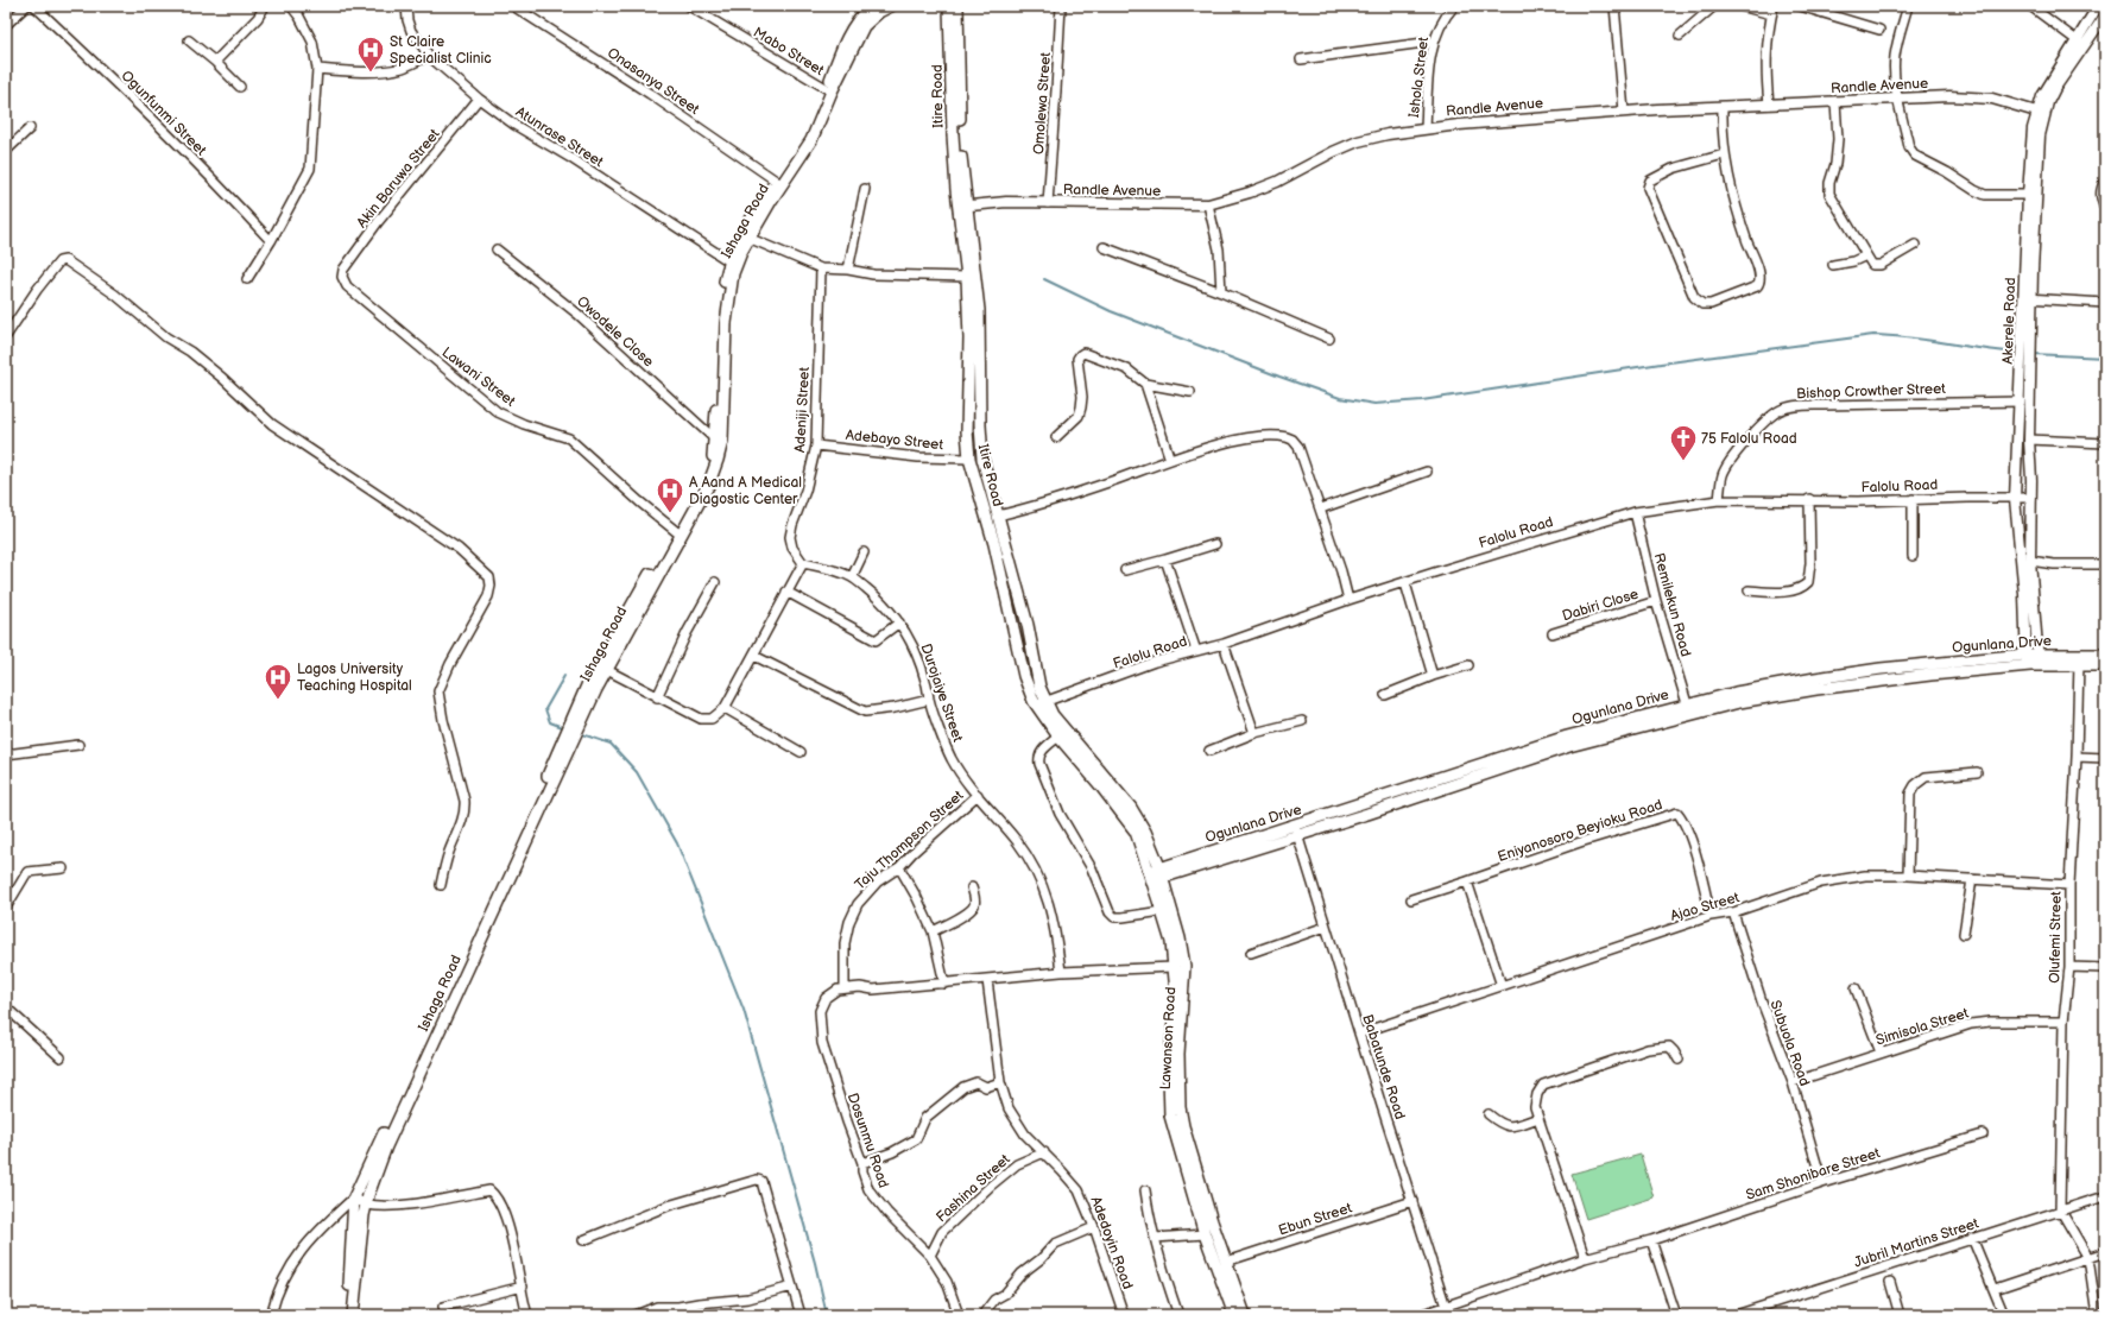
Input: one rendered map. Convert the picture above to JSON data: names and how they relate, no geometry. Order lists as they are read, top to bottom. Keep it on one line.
{"streets":{"main road":["Itire Road","Ishaga Road","Ogunlana Drive","Lawanson Road"],"street":["Mabo Street","Ishola Street","Onasanya Street","Randle Avenue","Omolewa Street","Ogunfunmi Street","Atunrase Street","Akin Baruwa Street","Akerele Road","Owodele Close","Lawani Street","Bishop Crowther Street","Adeniji Street","Adebayo Street","Falolu Road","Dabiri Close","Remilekun Road","Durojaiye Street","Eniyanosoro Beyioku Road","Taju Thompson Street","Ajao Street","Olufemi Street","Simisola Street","Subuola Road","Babatunde Road","Dosunmu Road","Sam Shonibare Street","Fashina Street","Ebun Street","Adedoyin Road","Jubril Martins Street"]},"crossings":[["Mabo Street","Ishaga Road"],["Ishola Street","Randle Avenue"],["Onasanya Street","Ishaga Road"],["Randle Avenue","Itire Road"],["Randle Avenue","Omolewa Street"],["Randle Avenue","Akerele Road"],["Itire Road","Adebayo Street"],["Itire Road","Falolu Road"],["Itire Road","Ogunlana Drive"],["Itire Road","Lawanson Road"],["Atunrase Street","Akin Baruwa Street"],["Atunrase Street","Ishaga Road"],["Akin Baruwa Street","Lawani Street"],["Ishaga Road","Owodele Close"],["Ishaga Road","Lawani Street"],["Akerele Road","Bishop Crowther Street"],["Akerele Road","Falolu Road"],["Akerele Road","Ogunlana Drive"],["Bishop Crowther Street","Falolu Road"],["Adeniji Street","Adebayo Street"],["Adeniji Street","Durojaiye Street"],["Falolu Road","Remilekun Road"],["Dabiri Close","Remilekun Road"],["Remilekun Road","Ogunlana Drive"],["Ogunlana Drive","Olufemi Street"],["Ogunlana Drive","Lawanson Road"],["Ogunlana Drive","Babatunde Road"],["Durojaiye Street","Taju Thompson Street"],["Eniyanosoro Beyioku Road","Ajao Street"],["Taju Thompson Street","Dosunmu Road"],["Ajao Street","Olufemi Street"],["Ajao Street","Subuola Road"],["Ajao Street","Babatunde Road"],["Olufemi Street","Simisola Street"],["Olufemi Street","Jubril Martins Street"],["Simisola Street","Subuola Road"],["Lawanson Road","Ebun Street"],["Subuola Road","Sam Shonibare Street"],["Babatunde Road","Sam Shonibare Street"],["Babatunde Road","Ebun Street"],["Dosunmu Road","Fashina Street"],["Fashina Street","Adedoyin Road"]],"places":{"hospital":["St Claire Specialist Clinic","A Aand A Medical Diagostic Center","Lagos University Teaching Hospital"],"church":["75 Falolu Road"]}}
